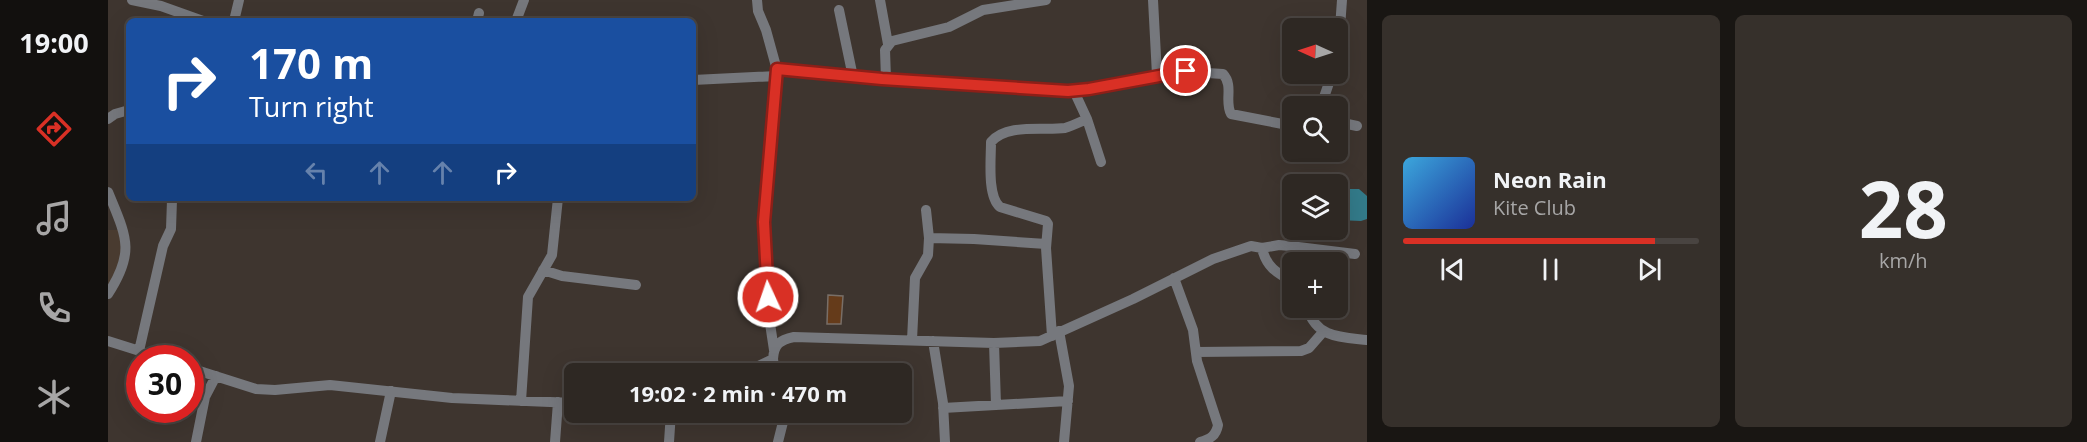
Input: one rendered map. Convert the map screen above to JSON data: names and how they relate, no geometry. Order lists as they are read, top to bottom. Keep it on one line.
{"north":"left","page":{"tabs":"19:00","tile":["28","km/h"],"map_buttons":"+","turn":["170 m","Turn right"],"song":["Neon Rain","Kite Club"],"limit":"30","trip":"19:02 · 2 min · 470 m"}}
